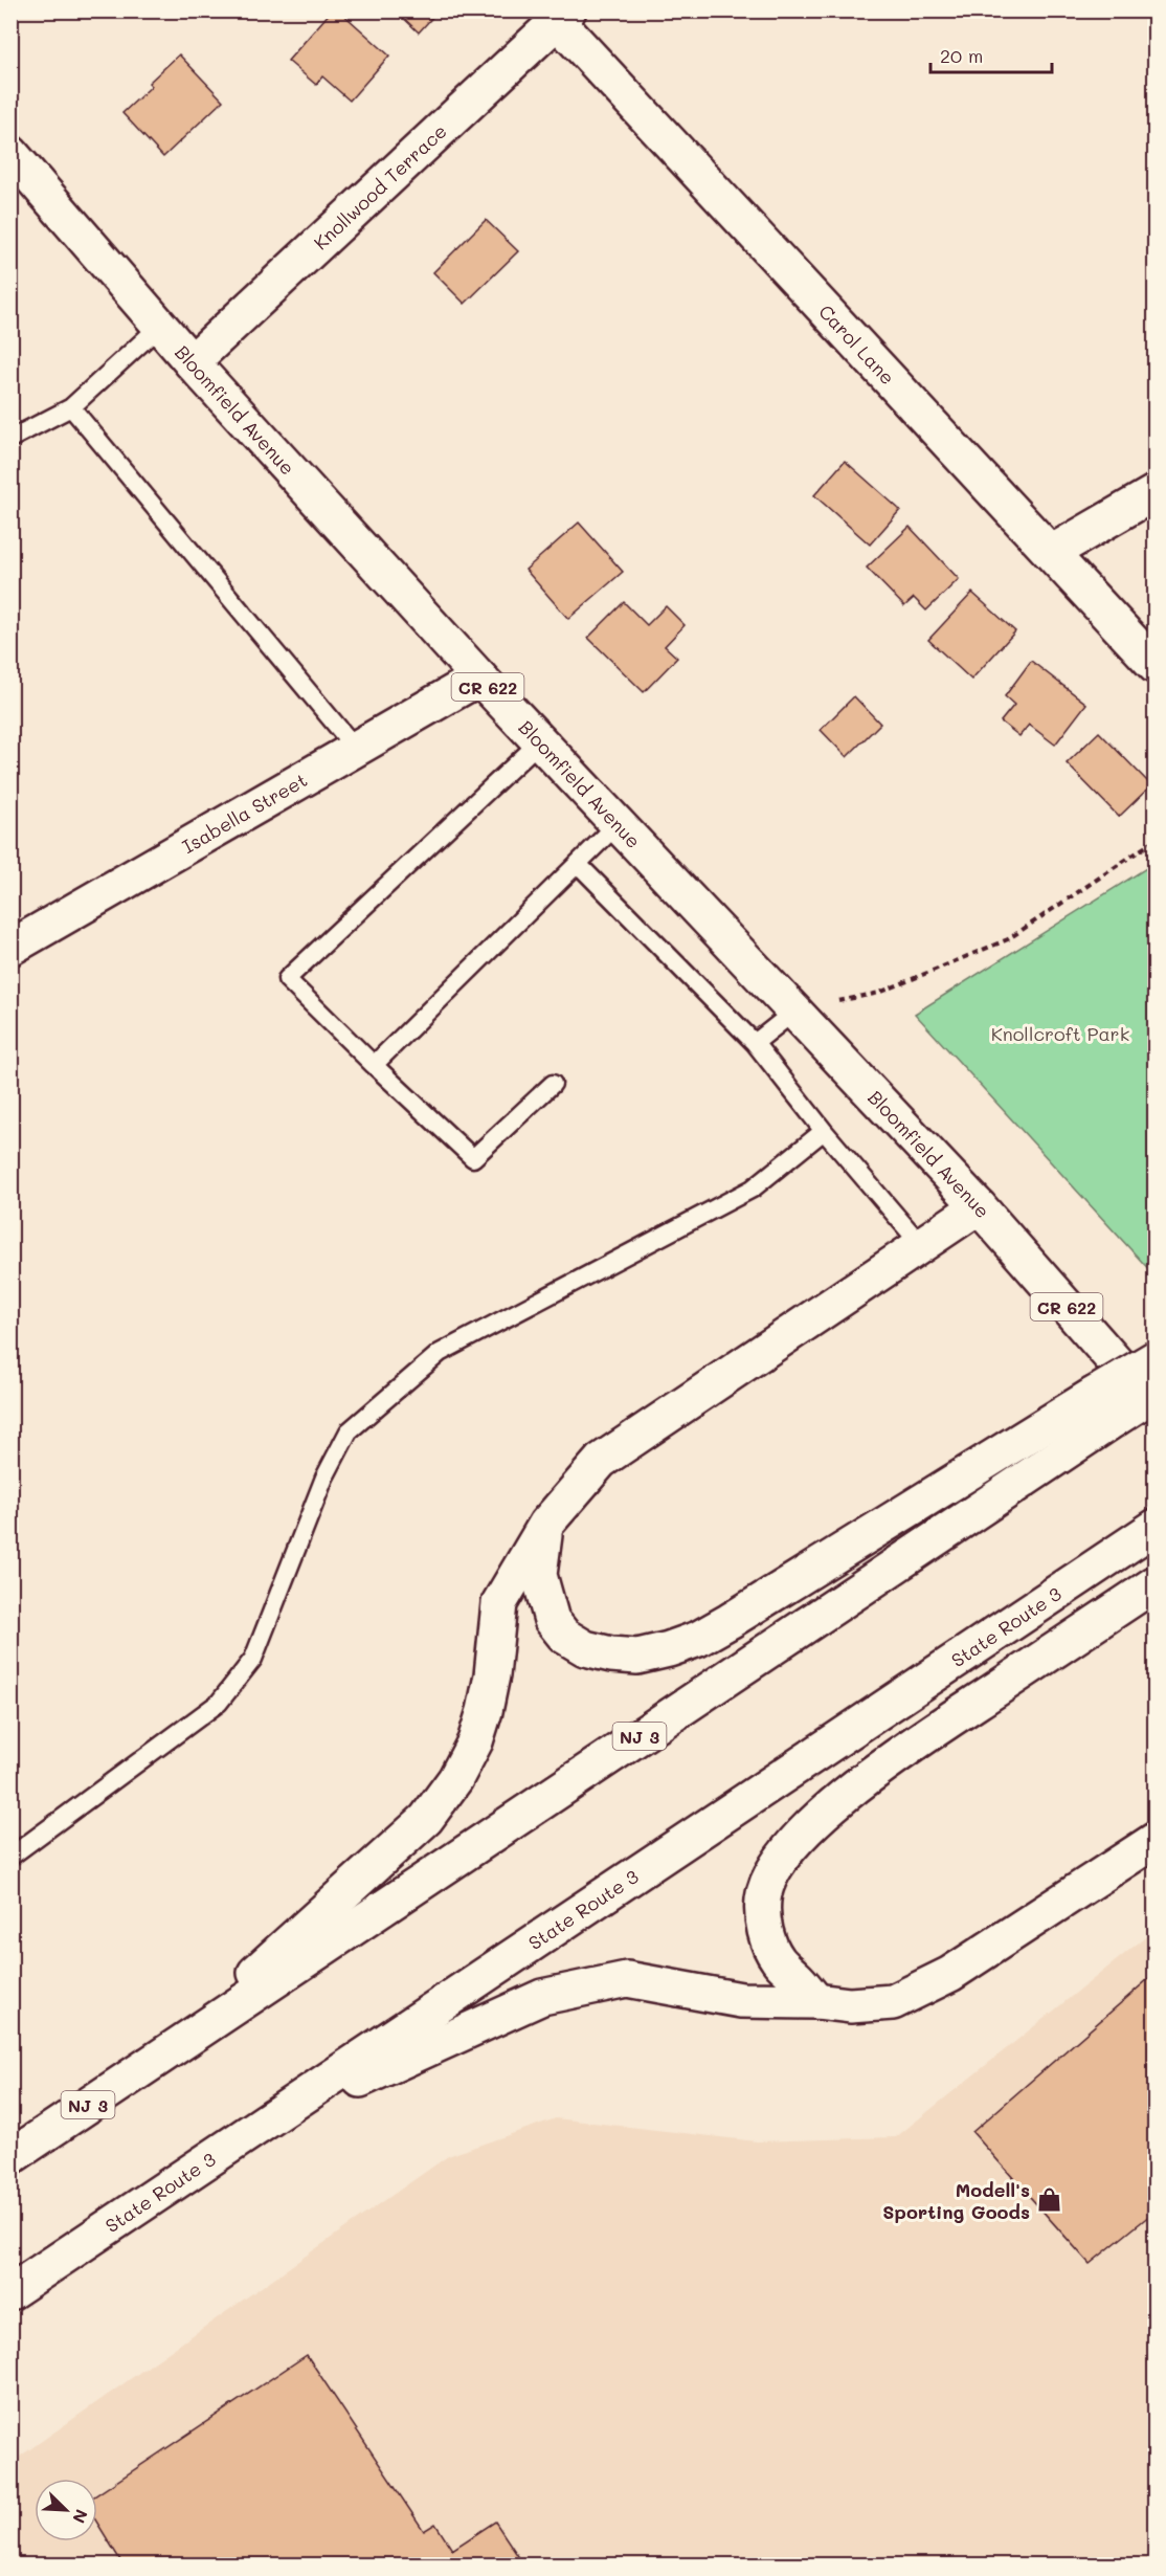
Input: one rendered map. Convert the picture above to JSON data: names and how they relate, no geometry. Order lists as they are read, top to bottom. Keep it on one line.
{"streets":{"main road":["Knollwood Terrace","Carol Lane","Bloomfield Avenue","CR 622","Isabella Street","State Route 3","NJ 3"]},"crossings":[["Knollwood Terrace","Carol Lane"],["Knollwood Terrace","Bloomfield Avenue"],["Bloomfield Avenue","Isabella Street"]],"parks":["Knollcroft Park"],"places":{"shop":["Modell's Sporting Goods"]},"scale_bar":"20 m","north":"bottom right"}
